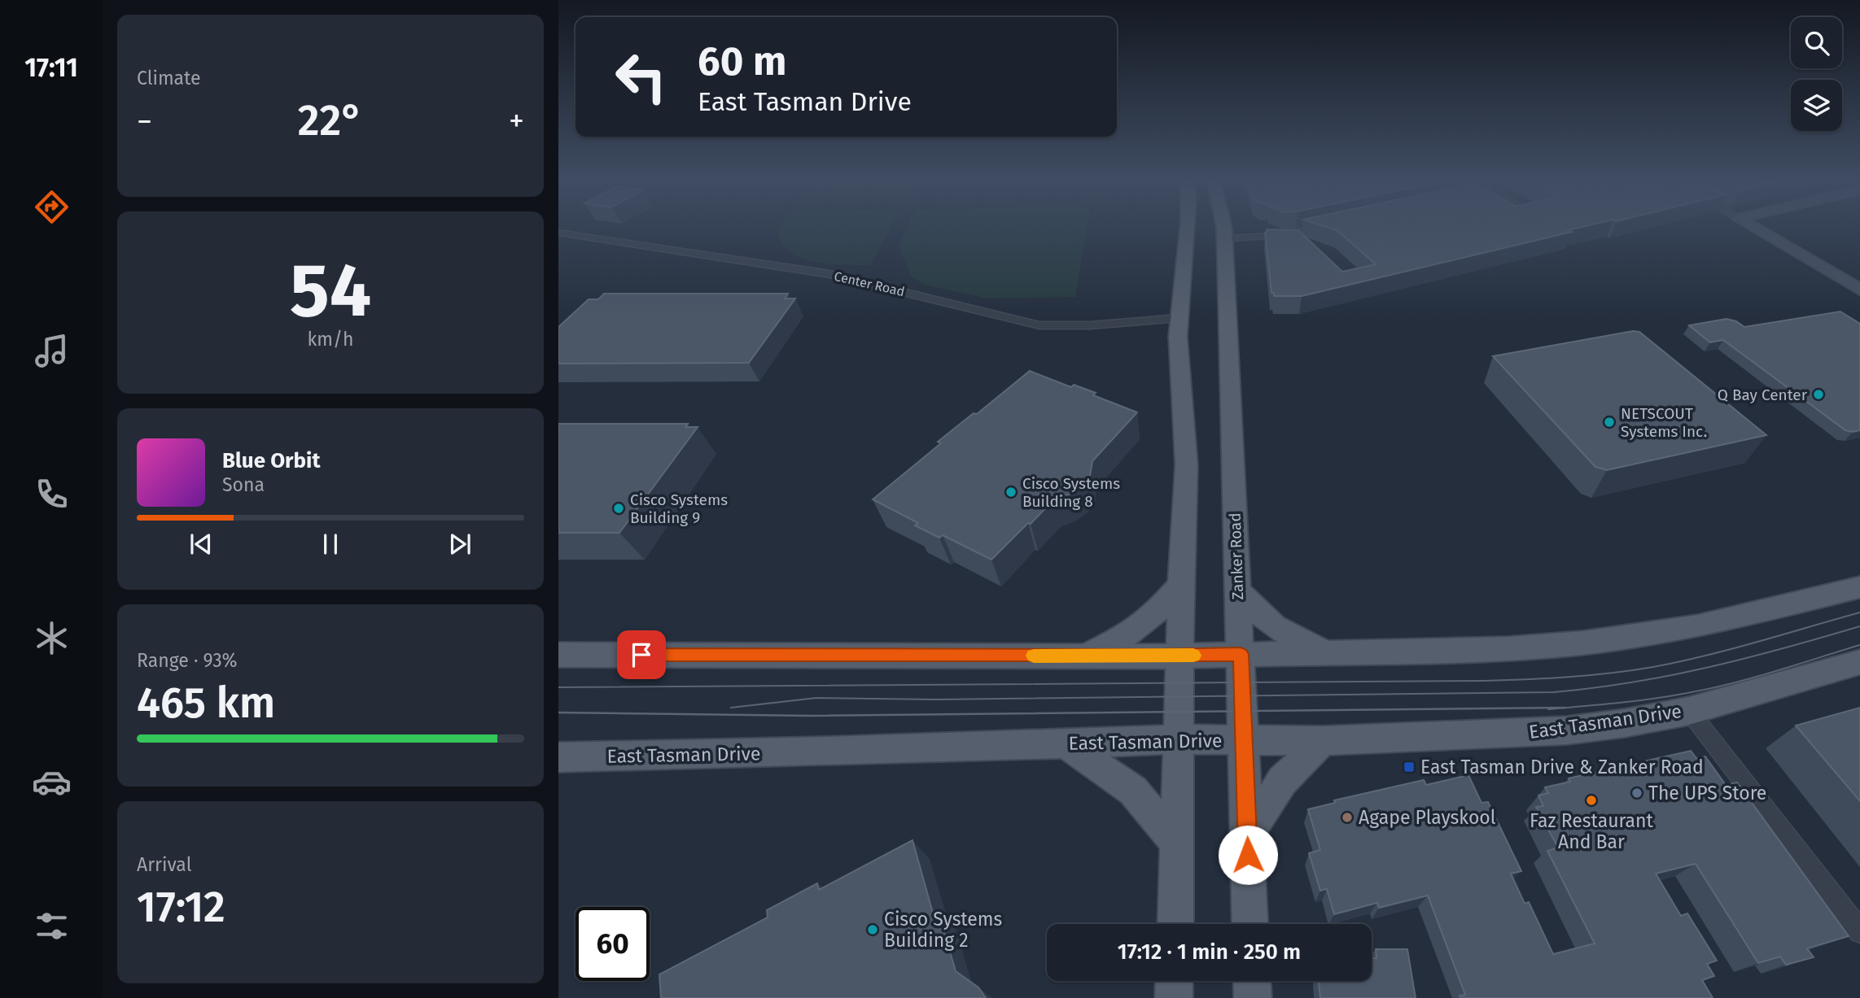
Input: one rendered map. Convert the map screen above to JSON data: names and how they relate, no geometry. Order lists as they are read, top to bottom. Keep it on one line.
{"streets":{"main road":["Zanker Road","East Tasman Drive"],"street":["Center Road"]},"crossings":[["Zanker Road","East Tasman Drive"]],"places":{"other":["Q Bay Center","NETSCOUT Systems Inc.","Cisco Systems Building 8","Cisco Systems Building 9","The UPS Store","Faz Restaurant And Bar","Agape Playskool","Cisco Systems Building 2"],"transit":["East Tasman Drive & Zanker Road"]},"page":{"tabs":"17:11","tile":["Climate",["54","km/h"],["Range · 93%","465 km"],["Arrival","17:12"]],"turn":["60 m","East Tasman Drive"],"heat":["−","22°","+"],"song":["Blue Orbit","Sona"],"limit":"60","trip":"17:12 · 1 min · 250 m"}}
